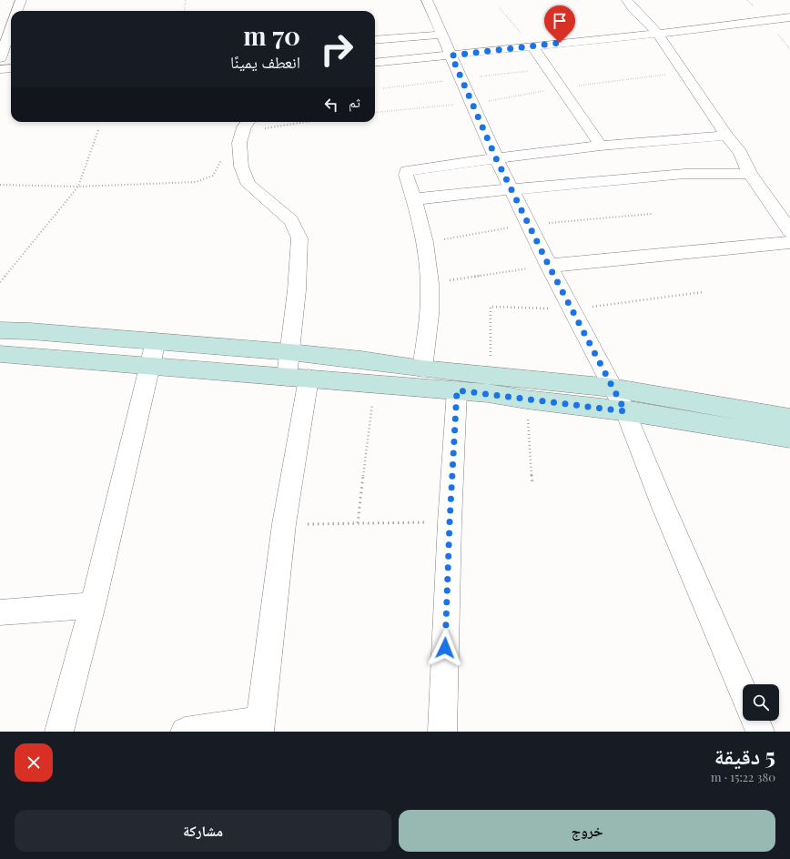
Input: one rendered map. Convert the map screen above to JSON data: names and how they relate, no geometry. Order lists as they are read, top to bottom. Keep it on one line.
{"page":{"turn":["70 m","انعطف يمينًا"],"then":"ثم","heading":["5 دقيقة","380 m · 15:22"],"buttons":["خروج","مشاركة"]}}
